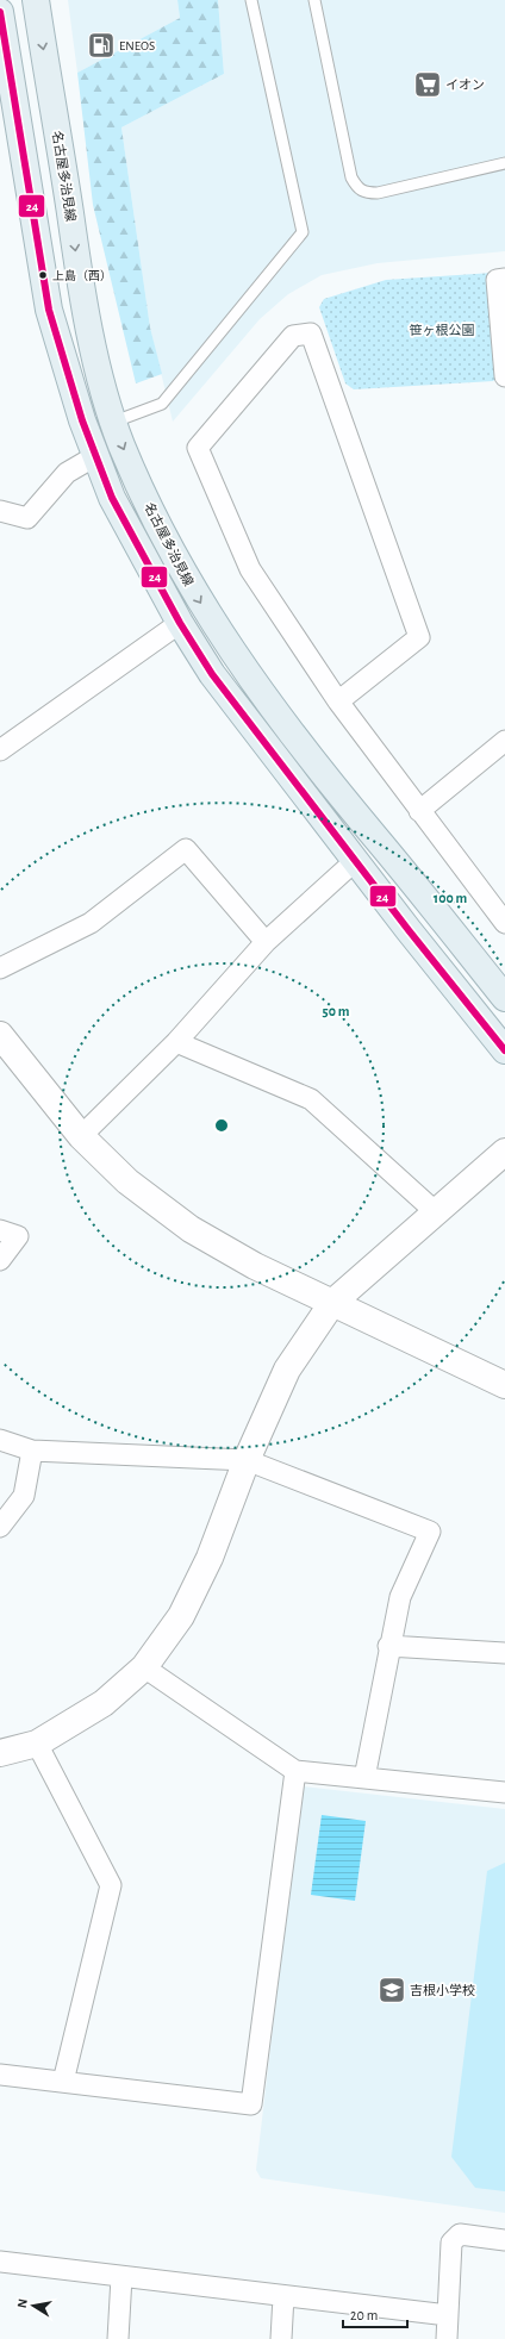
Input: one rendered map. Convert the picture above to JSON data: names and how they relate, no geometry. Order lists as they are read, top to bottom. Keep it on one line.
{"streets":{"main road":["名古屋多治見線"]},"parks":["笹ヶ根公園"],"places":{"fuel station":["ENEOS"],"supermarket":["イオン"],"other":["上島（西）"],"school or university":["吉根小学校"]},"lines":["transit line 24"],"scale_bar":"20 m","north":"left","rings":["100 m","50 m"]}
